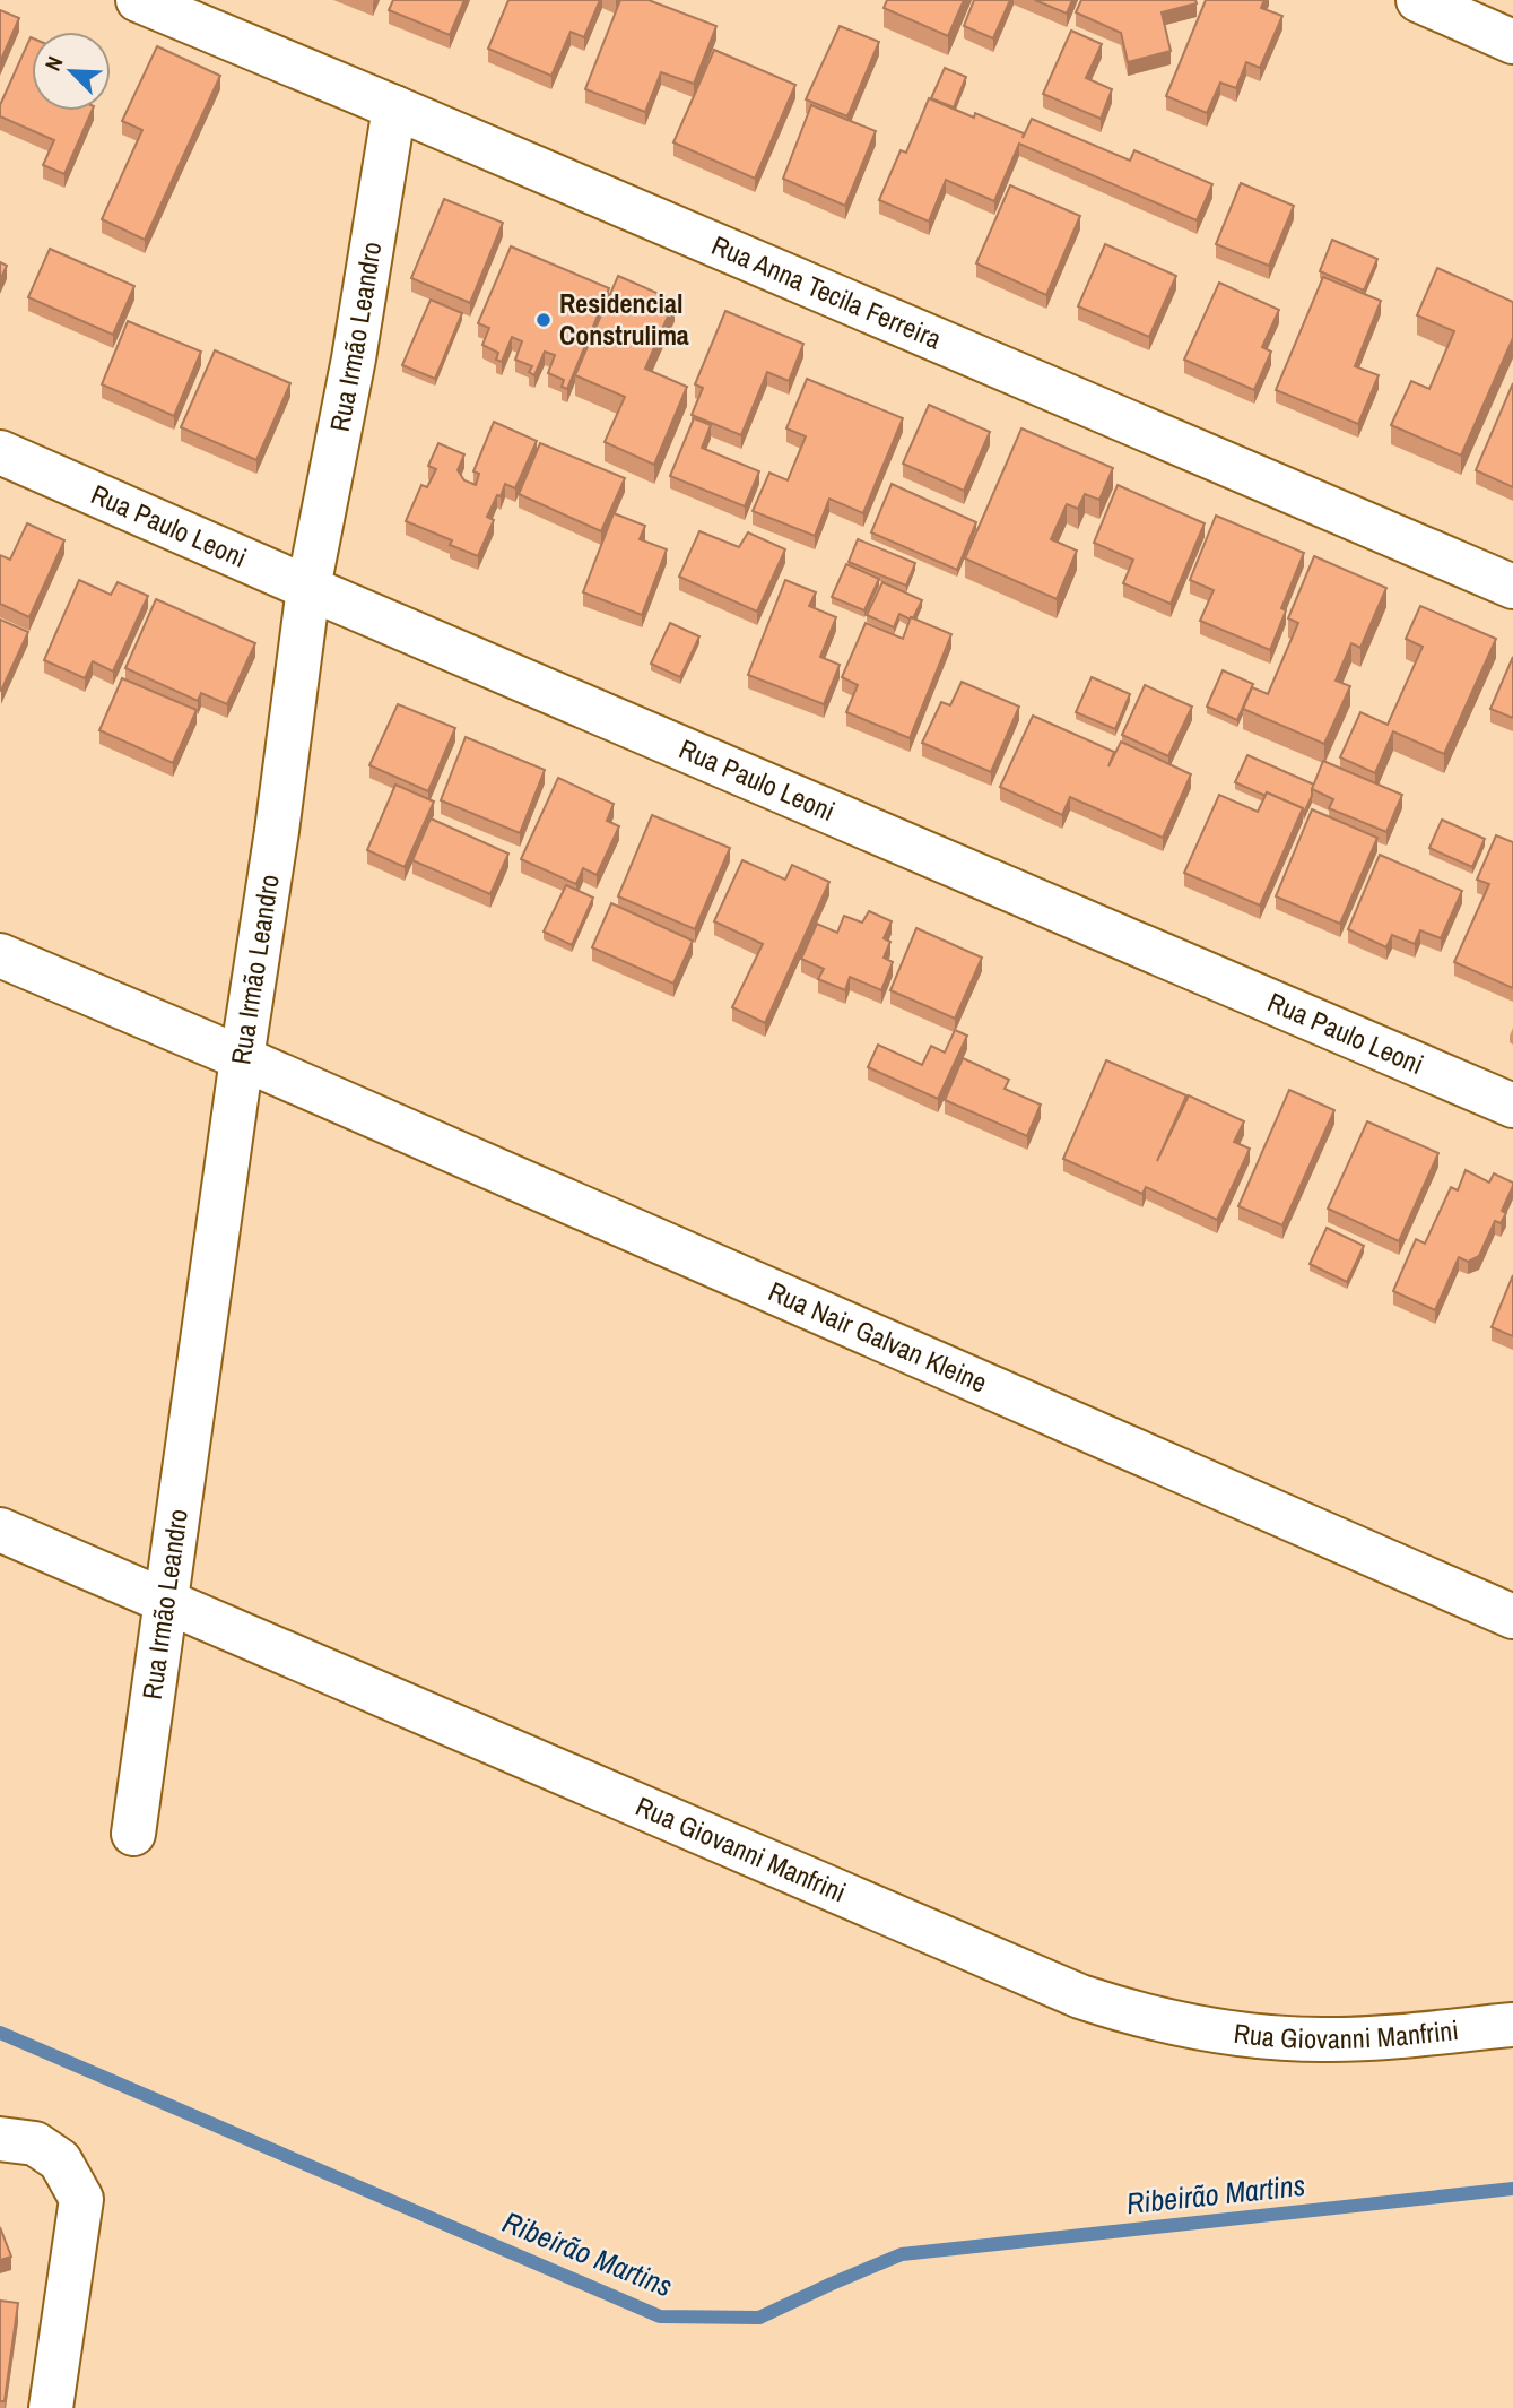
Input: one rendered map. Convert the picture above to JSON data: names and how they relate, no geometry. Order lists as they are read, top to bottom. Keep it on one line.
{"streets":{"street":["Rua Anna Tecila Ferreira","Rua Irmão Leandro","Rua Paulo Leoni","Rua Nair Galvan Kleine","Rua Giovanni Manfrini"]},"crossings":[["Rua Anna Tecila Ferreira","Rua Irmão Leandro"],["Rua Irmão Leandro","Rua Paulo Leoni"],["Rua Irmão Leandro","Rua Nair Galvan Kleine"],["Rua Irmão Leandro","Rua Giovanni Manfrini"]],"water":["Ribeirão Martins"],"places":["Residencial Construlima"],"north":"top left"}
